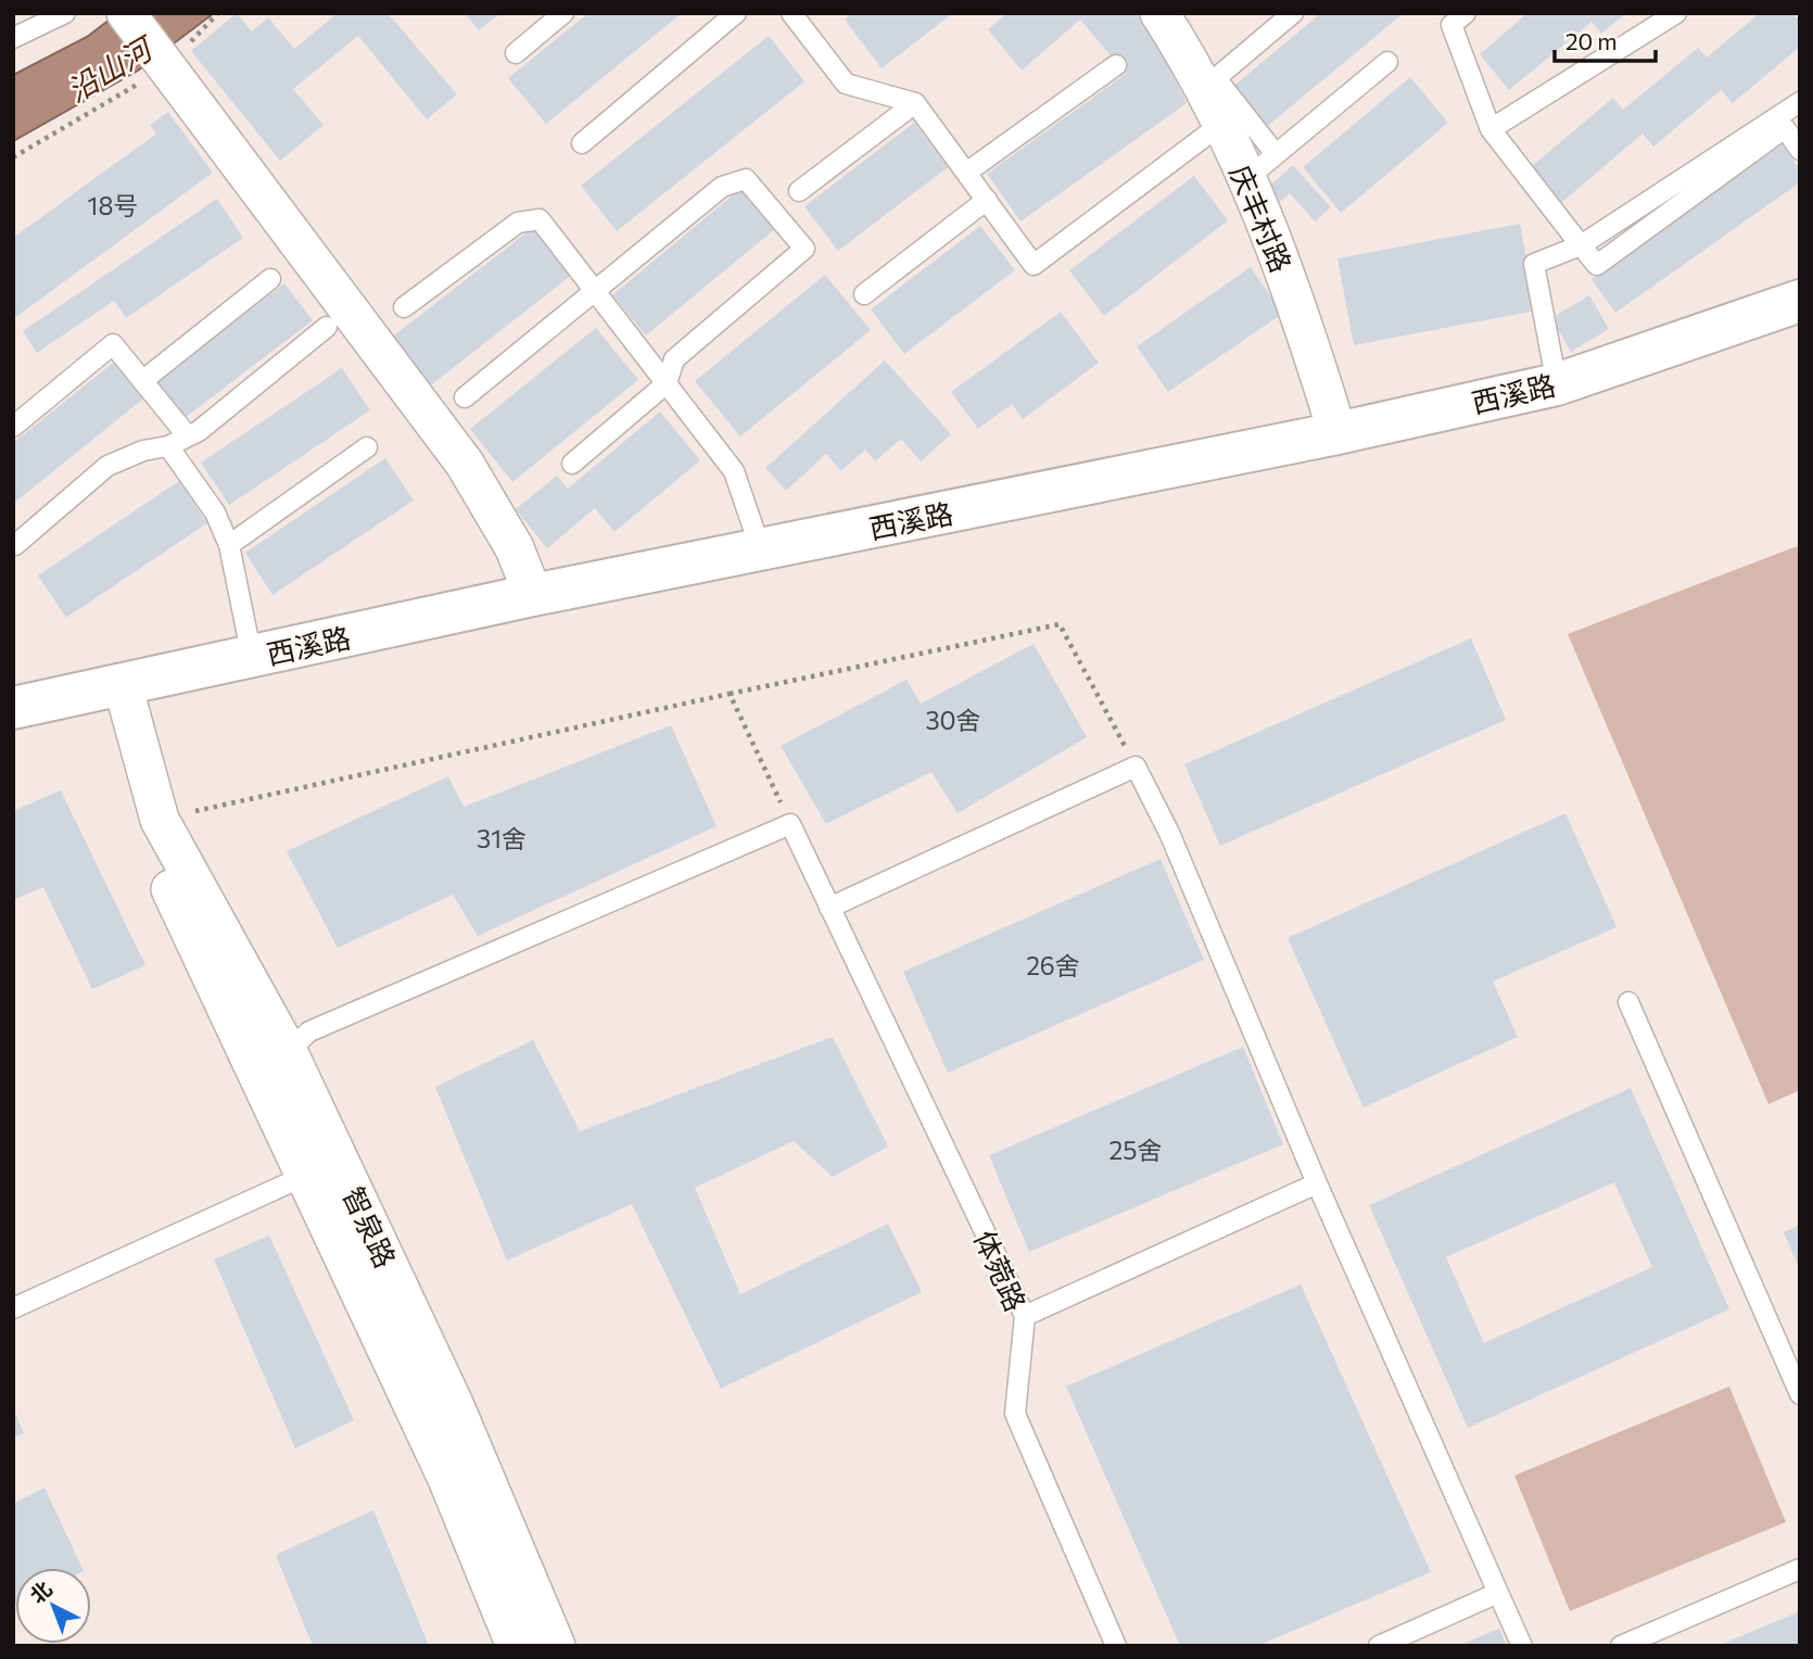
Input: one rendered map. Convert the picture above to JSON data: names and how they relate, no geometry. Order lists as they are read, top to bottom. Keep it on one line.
{"streets":{"main road":["西溪路"],"street":["庆丰村路","智泉路"],"lane":["体菀路"]},"crossings":[["庆丰村路","西溪路"],["西溪路","智泉路"]],"water":["沿山河"],"house_numbers":["18号","30舍","31舍","26舍","25舍"],"scale_bar":"20 m","north":"top left"}
